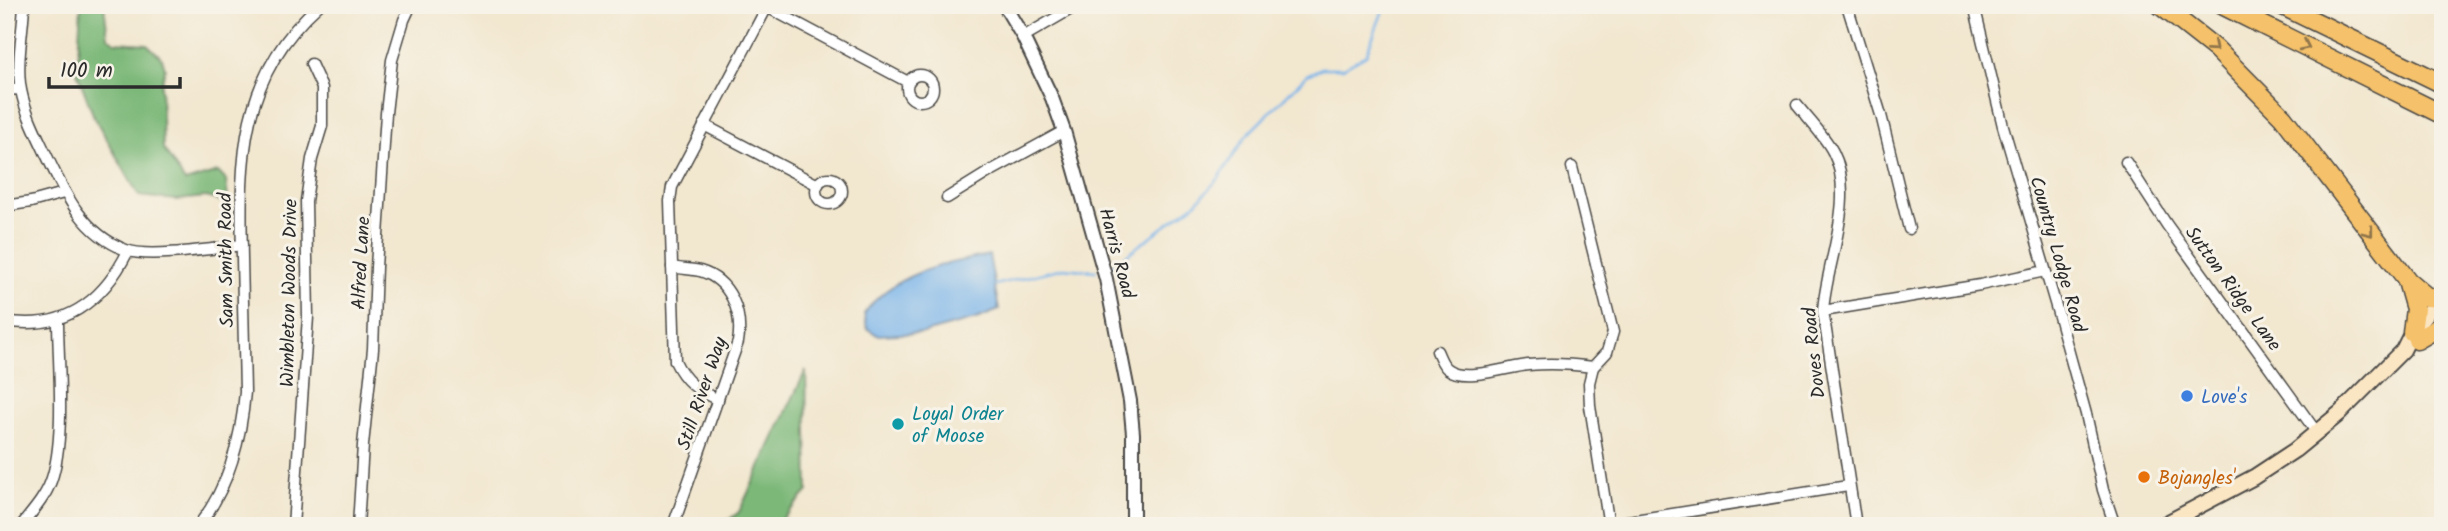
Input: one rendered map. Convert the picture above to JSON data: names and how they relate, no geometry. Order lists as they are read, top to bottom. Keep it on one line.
{"streets":{"street":["Harris Road","Country Lodge Road","Sam Smith Road","Alfred Lane","Sutton Ridge Lane","Wimbleton Woods Drive","Doves Road","Still River Way"]},"places":["Love's","Loyal Order of Moose","Bojangles'"],"scale_bar":"100 m"}
